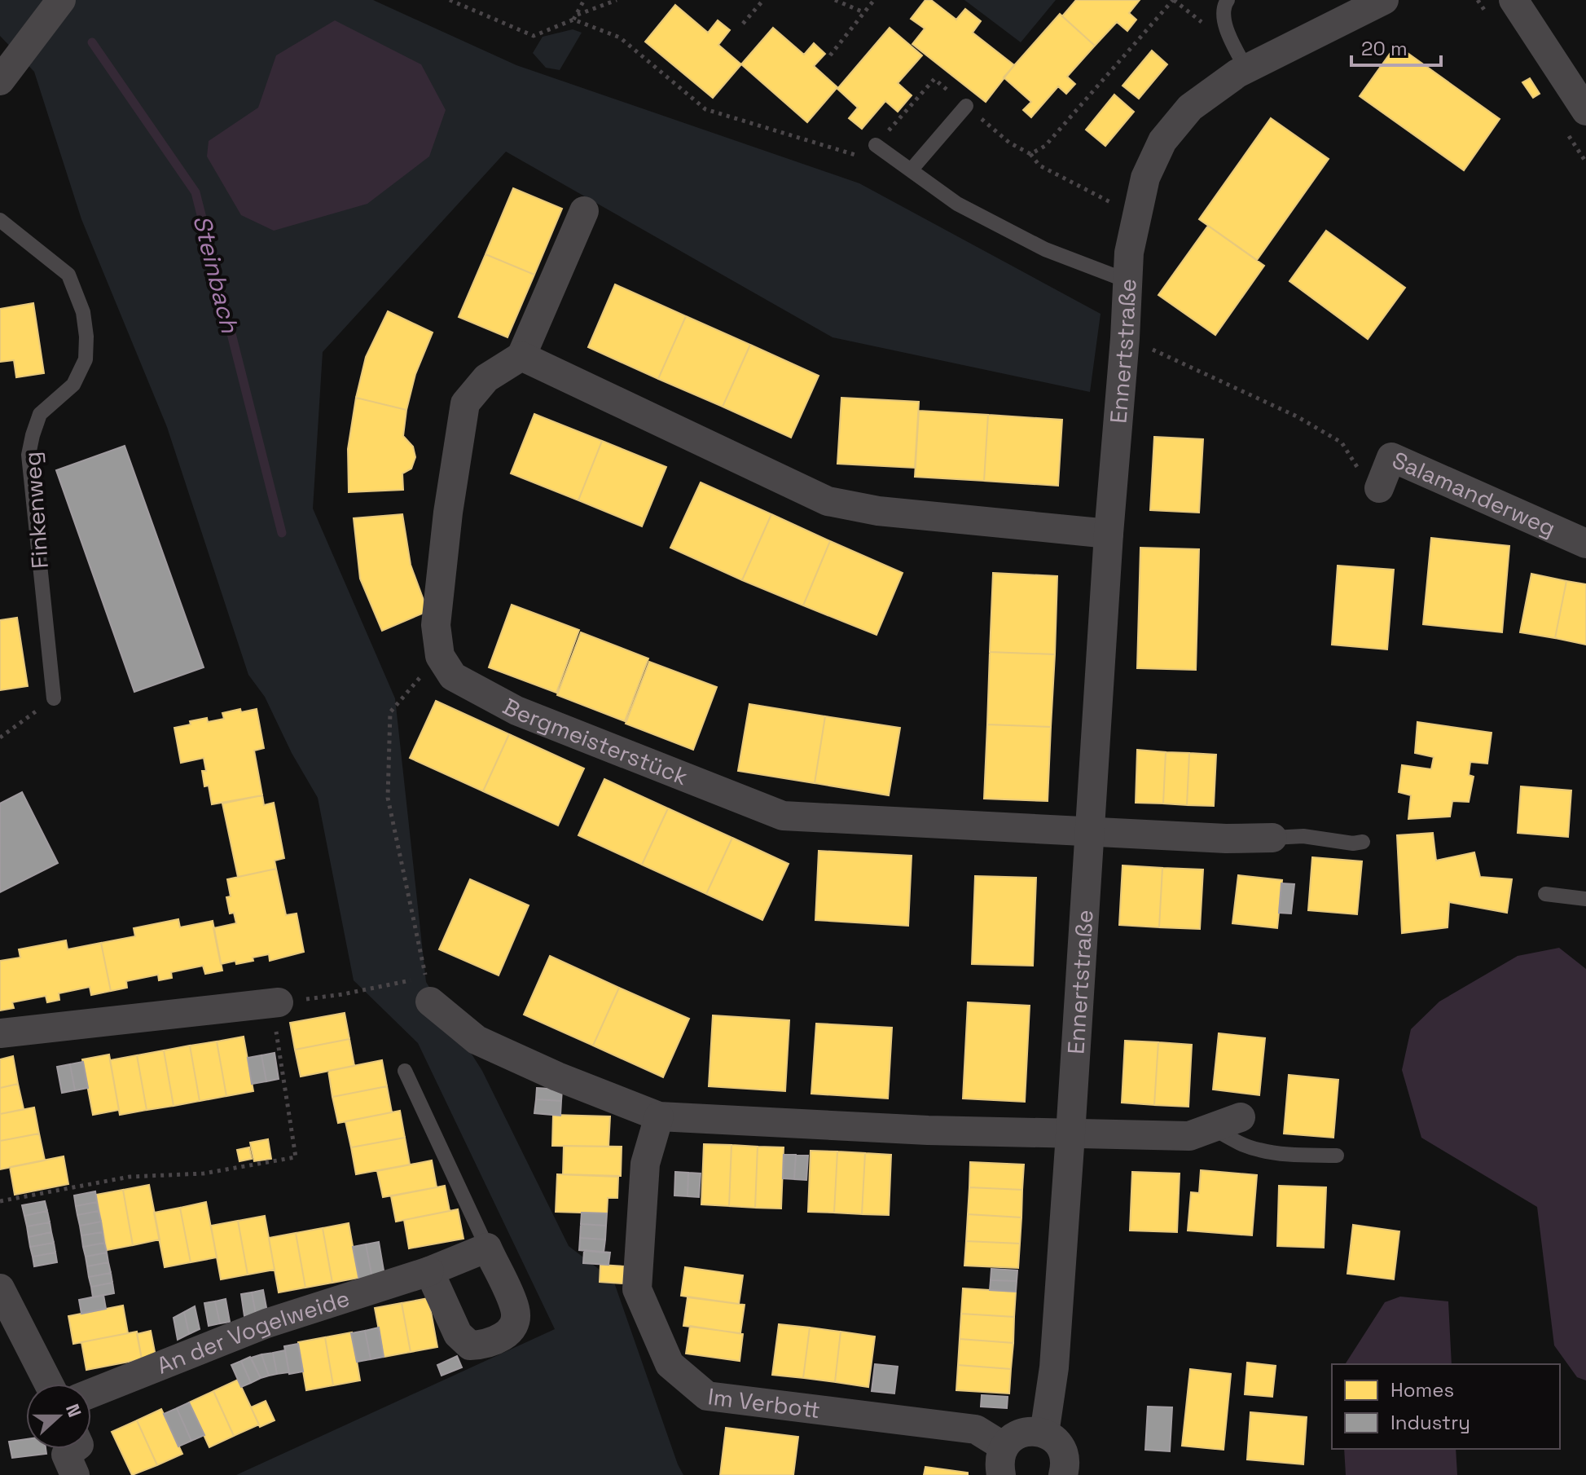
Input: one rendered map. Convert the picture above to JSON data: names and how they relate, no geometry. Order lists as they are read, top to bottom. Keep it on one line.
{"streets":{"street":["Ennertstraße","Salamanderweg","Bergmeisterstück","An der Vogelweide","Im Verbott"],"lane":["Finkenweg"]},"crossings":[["Ennertstraße","Bergmeisterstück"]],"water":["Steinbach"],"legend":["Homes","Industry"],"scale_bar":"20 m","north":"right"}
